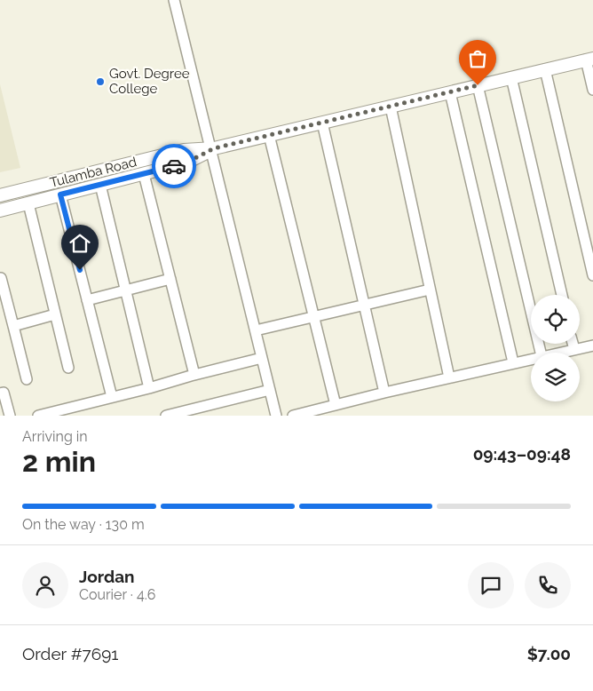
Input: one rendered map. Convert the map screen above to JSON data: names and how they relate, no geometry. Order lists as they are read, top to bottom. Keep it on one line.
{"streets":{"main road":["Tulamba Road"]},"places":["Govt. Degree College"],"page":{"heading":["2 min","Arriving in","09:43–09:48"],"panel":["Jordan","Courier · 4.6","Order #7691","$7.00"],"bar":"On the way · 130 m"}}
